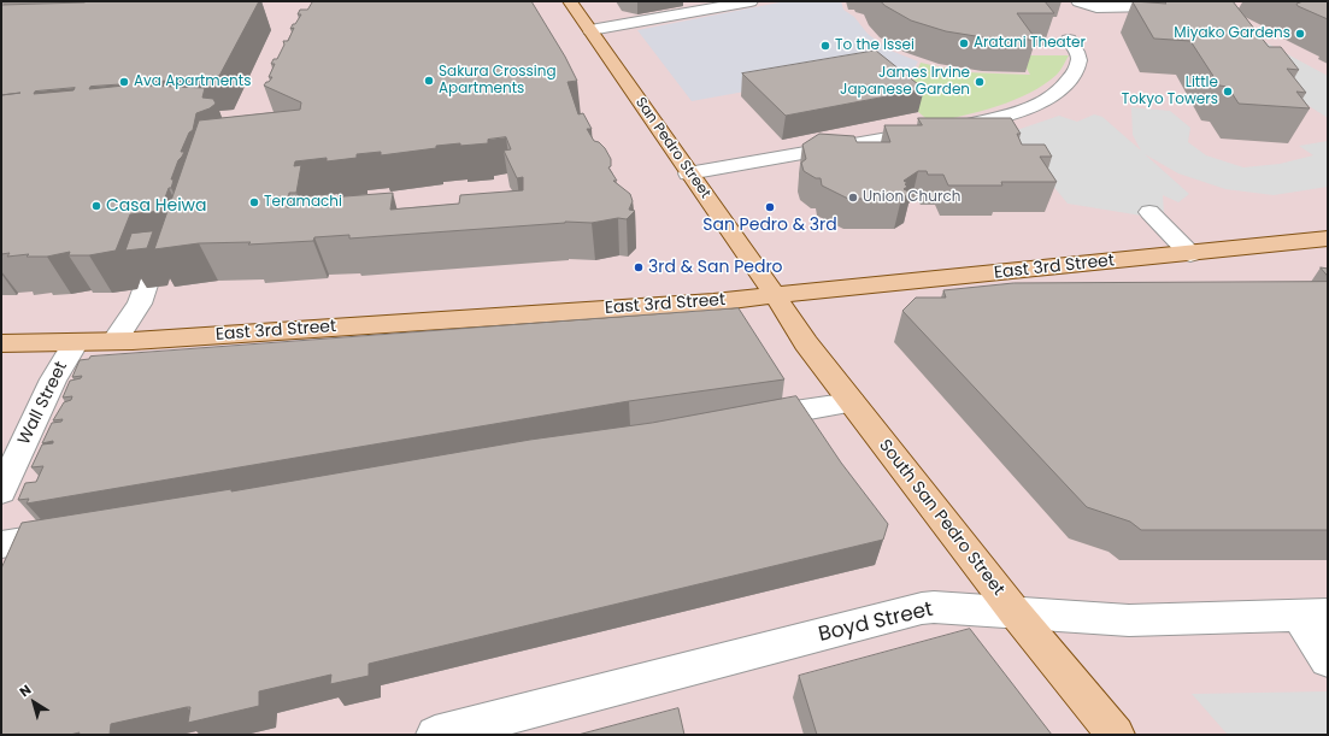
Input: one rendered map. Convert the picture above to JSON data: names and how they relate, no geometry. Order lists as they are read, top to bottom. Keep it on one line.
{"streets":{"main road":["San Pedro Street","East 3rd Street","South San Pedro Street"],"street":["Wall Street","Boyd Street"]},"crossings":[["San Pedro Street","East 3rd Street"],["San Pedro Street","South San Pedro Street"],["East 3rd Street","Wall Street"],["East 3rd Street","South San Pedro Street"],["South San Pedro Street","Boyd Street"]],"places":["Miyako Gardens","Aratani Theater","To the Issei","Sakura Crossing Apartments","Ava Apartments","James Irvine Japanese Garden","Little Tokyo Towers","Union Church","Teramachi","Casa Heiwa","San Pedro & 3rd","3rd & San Pedro"],"north":"top left"}
